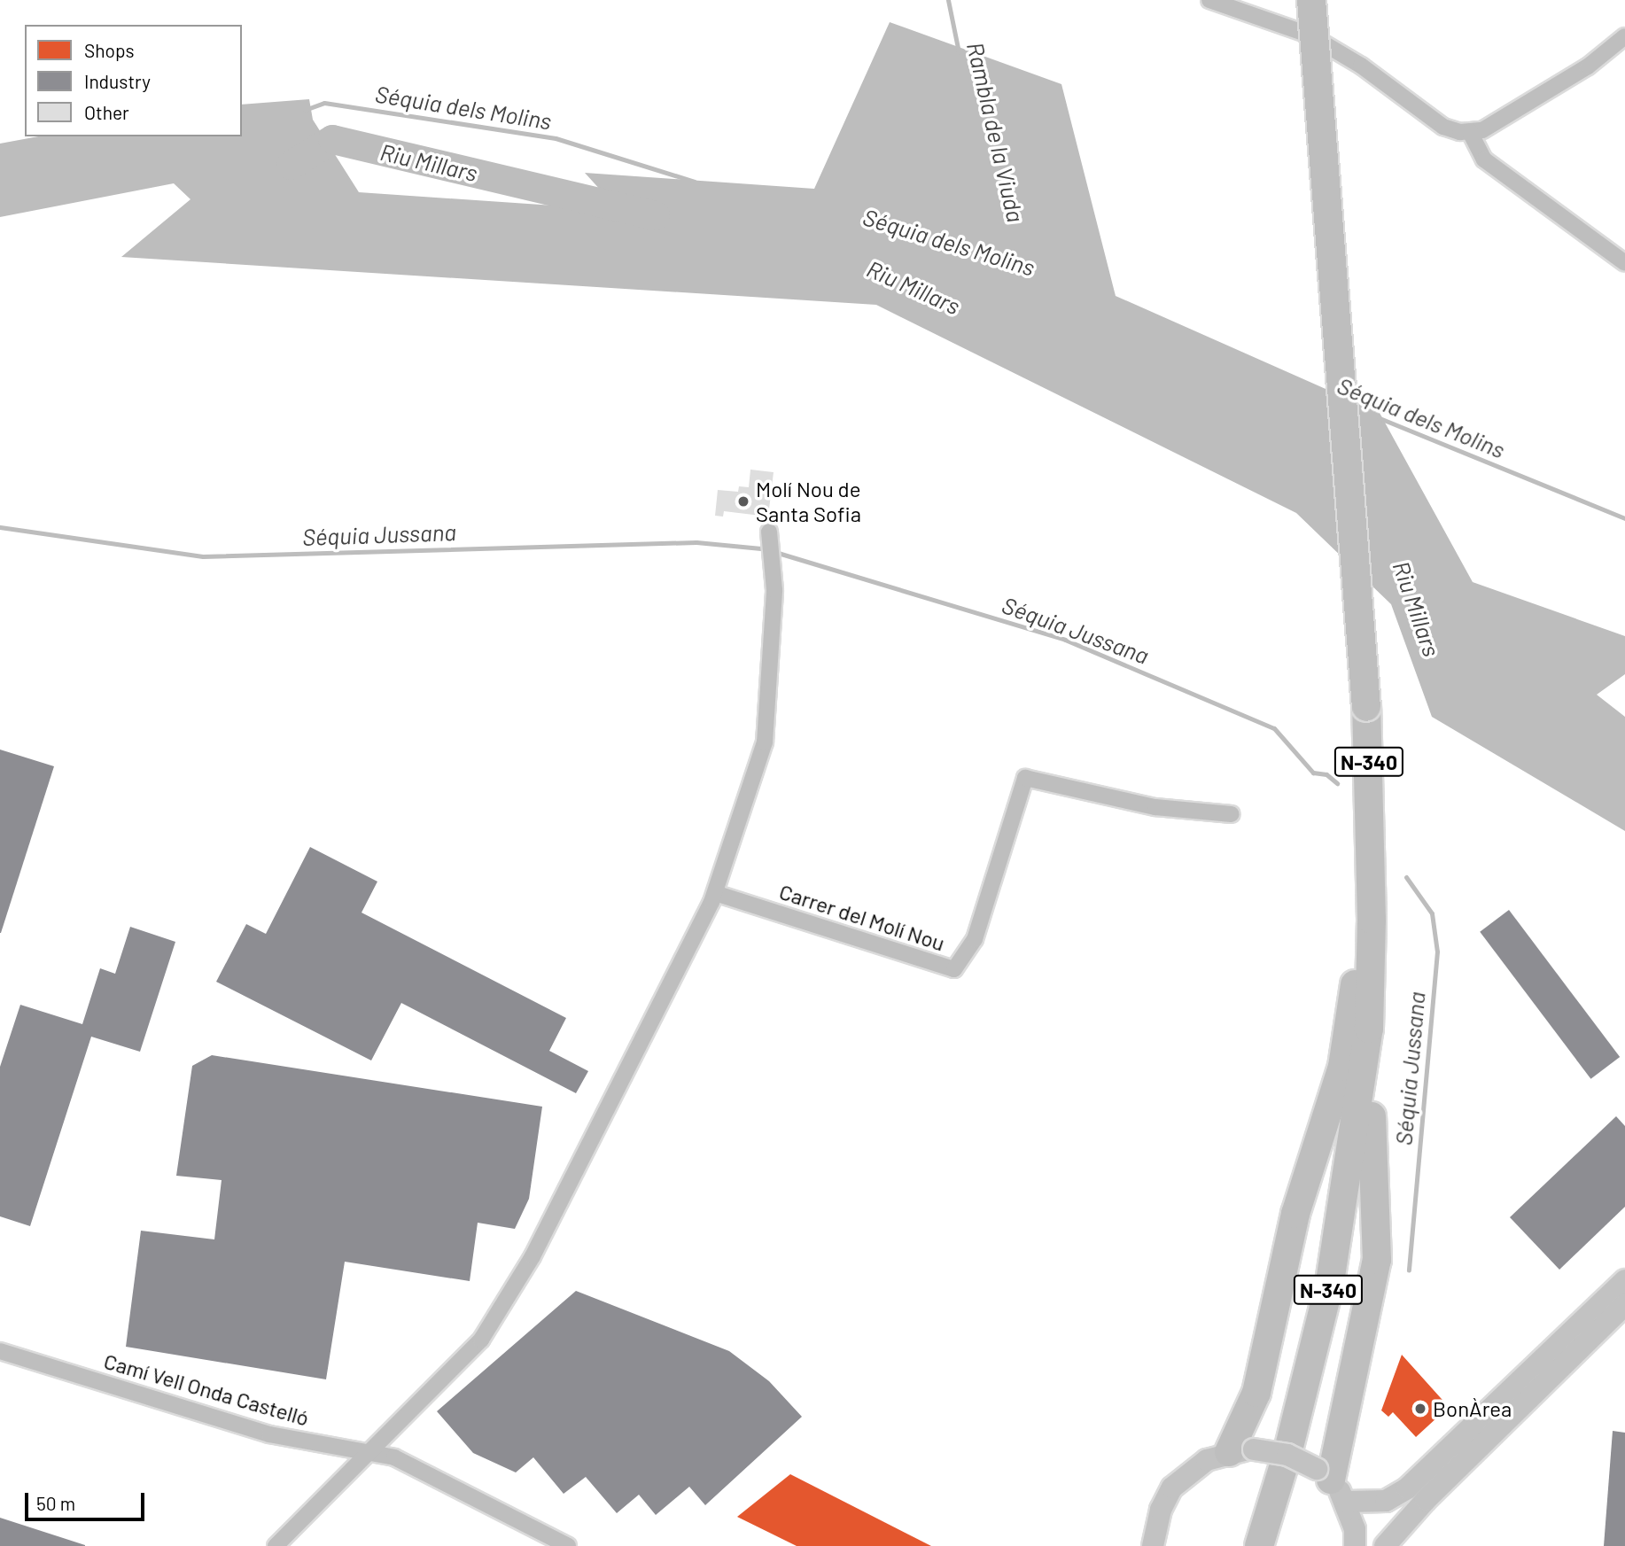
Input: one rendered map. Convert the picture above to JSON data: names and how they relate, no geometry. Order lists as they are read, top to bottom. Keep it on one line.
{"streets":{"highway":["N-340"],"street":["Carrer del Molí Nou","Camí Vell Onda Castelló"]},"water":["Séquia dels Molins","Rambla de la Viuda","Riu Millars","Séquia Jussana"],"places":["Molí Nou de Santa Sofia","BonÀrea"],"legend":["Shops","Industry","Other"],"scale_bar":"50 m"}
